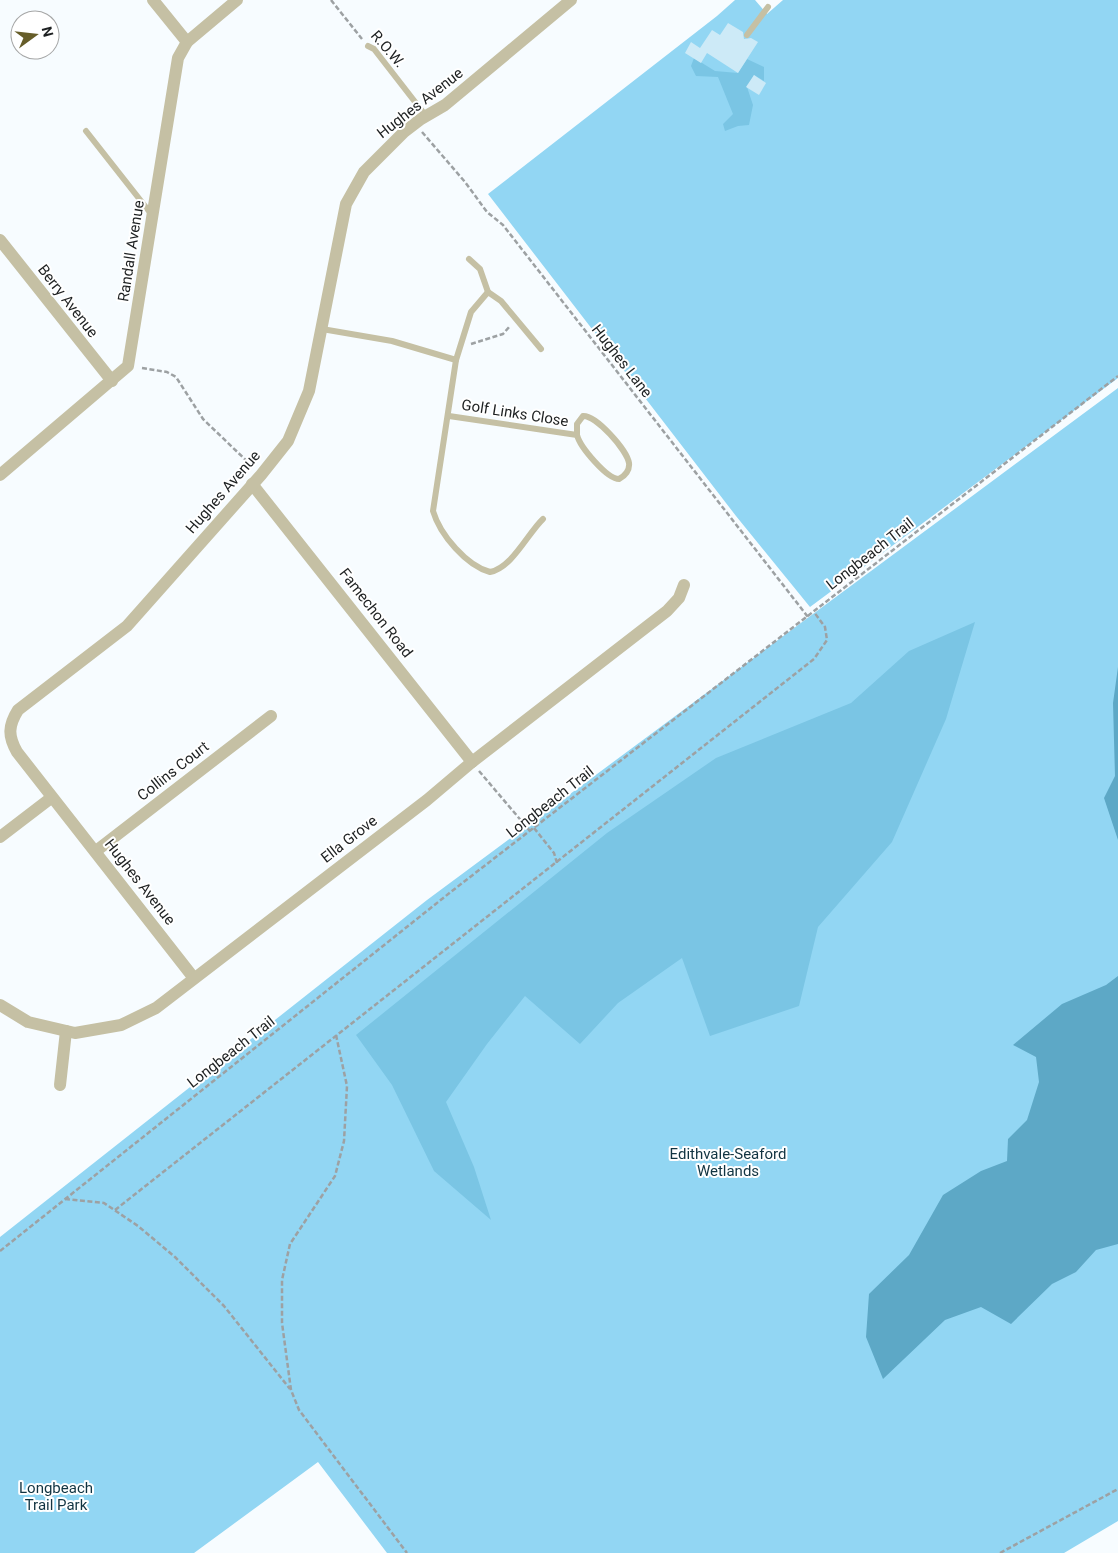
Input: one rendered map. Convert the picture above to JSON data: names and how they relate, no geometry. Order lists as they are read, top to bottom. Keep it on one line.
{"streets":{"street":["Hughes Avenue","Randall Avenue","Berry Avenue","Famechon Road","Collins Court","Ella Grove"],"lane":["R.O.W.","Golf Links Close"],"path":["Hughes Lane","Longbeach Trail"]},"crossings":[["R.O.W.","Hughes Avenue"],["R.O.W.","Hughes Lane"],["Hughes Avenue","Hughes Lane"],["Hughes Avenue","Famechon Road"],["Hughes Avenue","Collins Court"],["Hughes Avenue","Ella Grove"],["Randall Avenue","Berry Avenue"],["Hughes Lane","Longbeach Trail"],["Famechon Road","Ella Grove"]],"parks":["Edithvale-Seaford Wetlands","Longbeach Trail Park"],"north":"right"}
